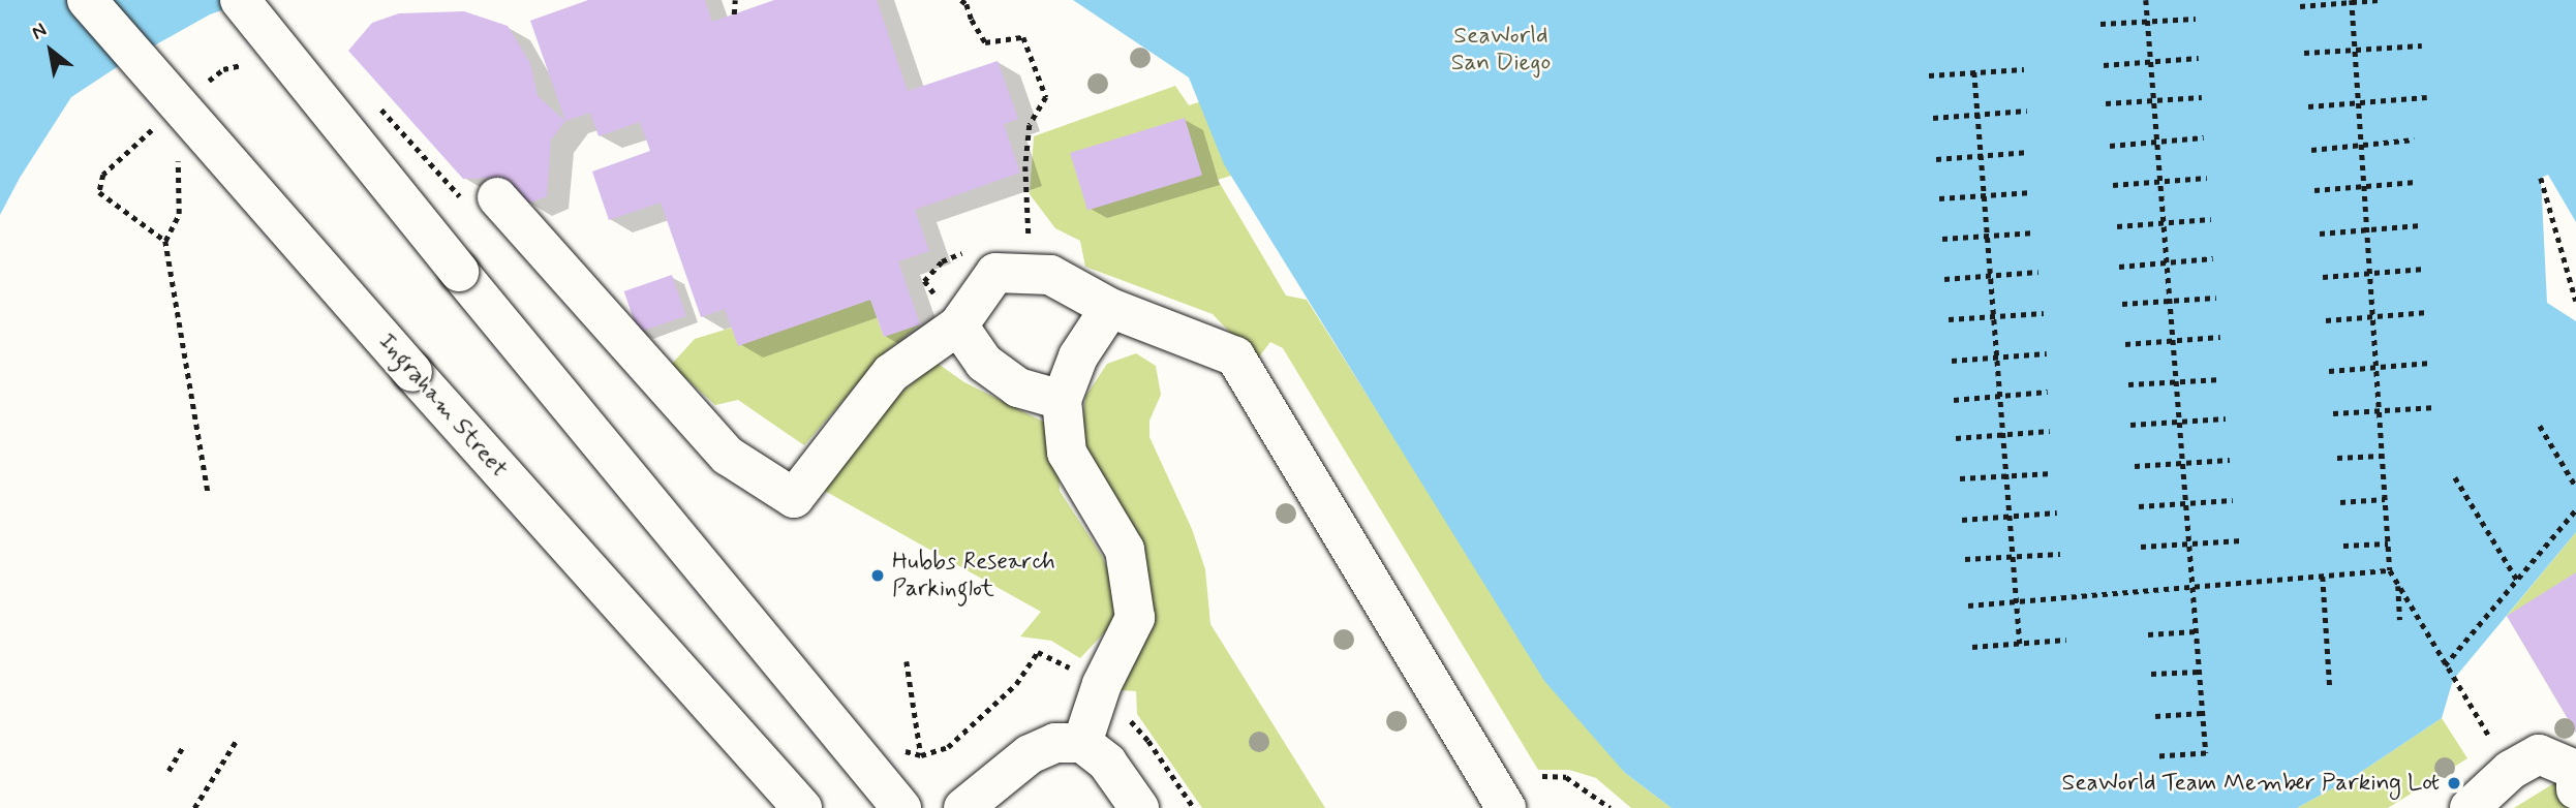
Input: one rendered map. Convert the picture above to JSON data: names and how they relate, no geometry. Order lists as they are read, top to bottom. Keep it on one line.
{"streets":{"main road":["Ingraham Street"]},"parks":["SeaWorld San Diego"],"places":["Hubbs Research Parkinglot","SeaWorld Team Member Parking Lot"],"north":"top left"}
